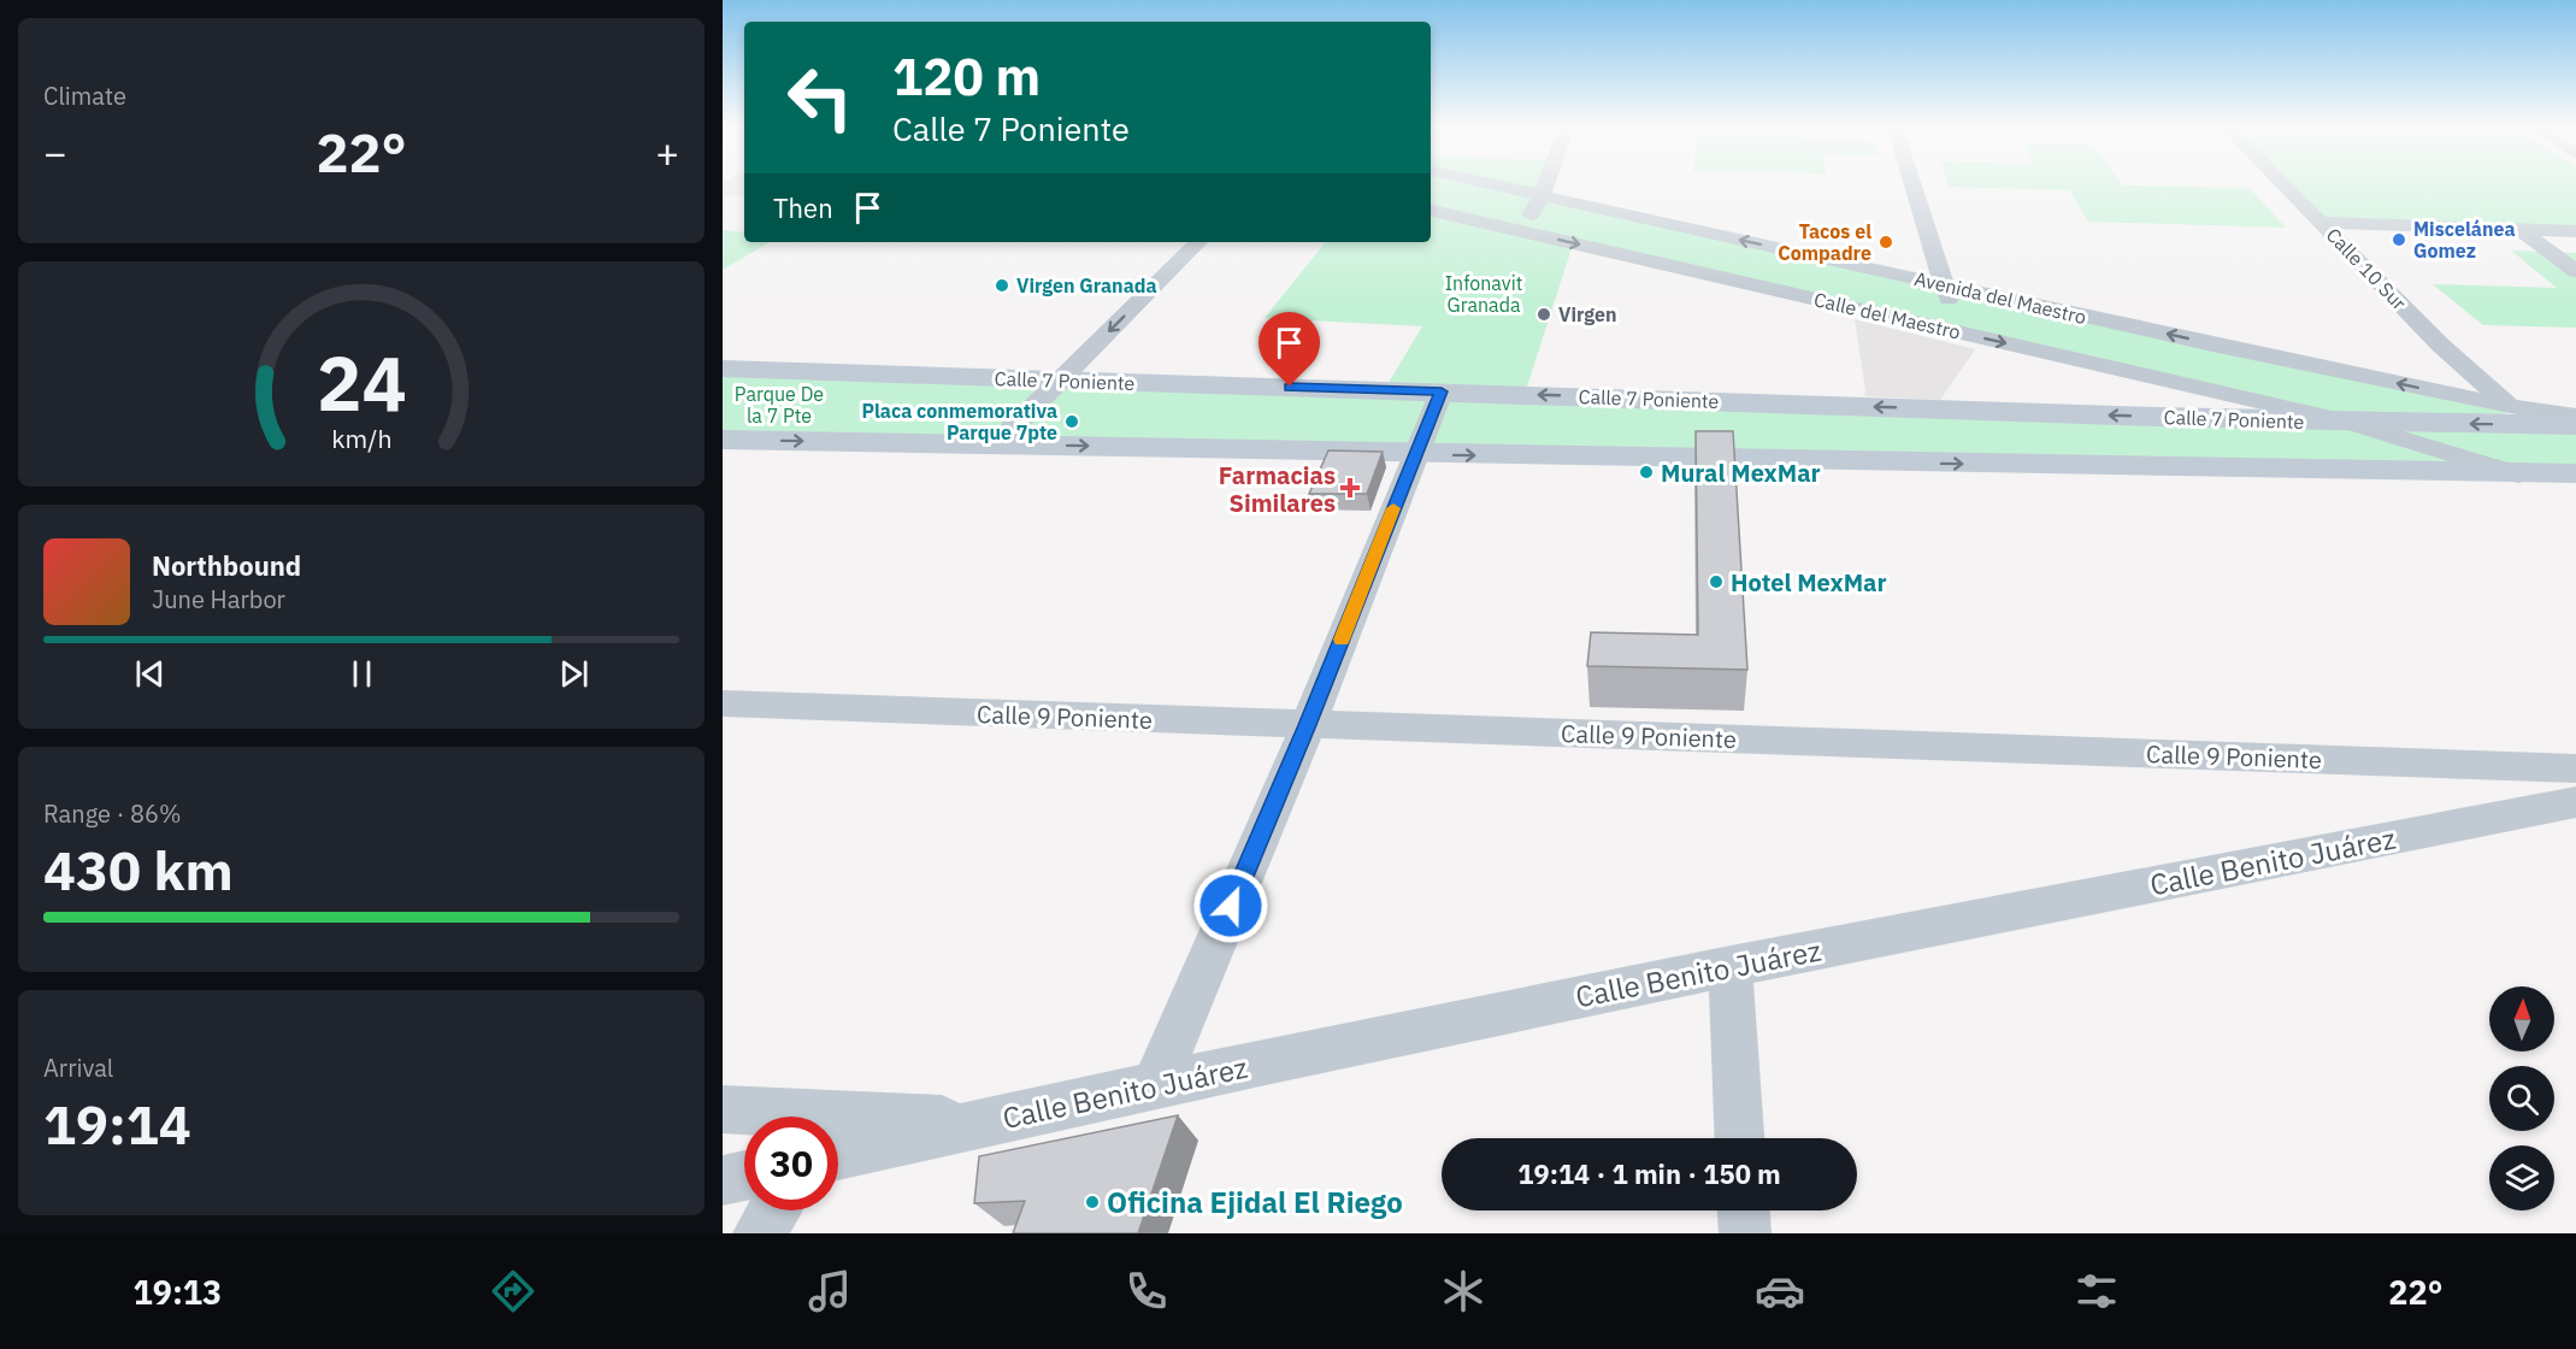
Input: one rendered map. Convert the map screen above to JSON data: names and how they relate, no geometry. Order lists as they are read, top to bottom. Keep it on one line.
{"streets":{"main road":["Calle 7 Poniente"],"street":["Calle 10 Sur","Avenida del Maestro","Calle del Maestro","Calle 9 Poniente","Calle Benito Juárez"]},"crossings":[["Calle 10 Sur","Avenida del Maestro"],["Calle del Maestro","Calle 7 Poniente"]],"one_way":["Avenida del Maestro","Calle del Maestro"],"parks":["Infonavit Granada","Parque De la 7 Pte"],"places":{"other":["Miscelánea Gomez","Tacos el Compadre","Virgen Granada","Virgen","Placa conmemorativa Parque 7pte","Mural MexMar","Hotel MexMar","Oficina Ejidal El Riego"],"health":["Farmacias Similares"]},"north":"top","page":{"tile":["Climate",["Range · 86%","430 km"],["Arrival","19:14"]],"turn":["120 m","Calle 7 Poniente"],"heat":["−","22°","+"],"then":"Then","song":["Northbound","June Harbor"],"limit":"30","trip":"19:14 · 1 min · 150 m","tabs":["19:13","22°"],"gauge":["24","km/h"]}}
